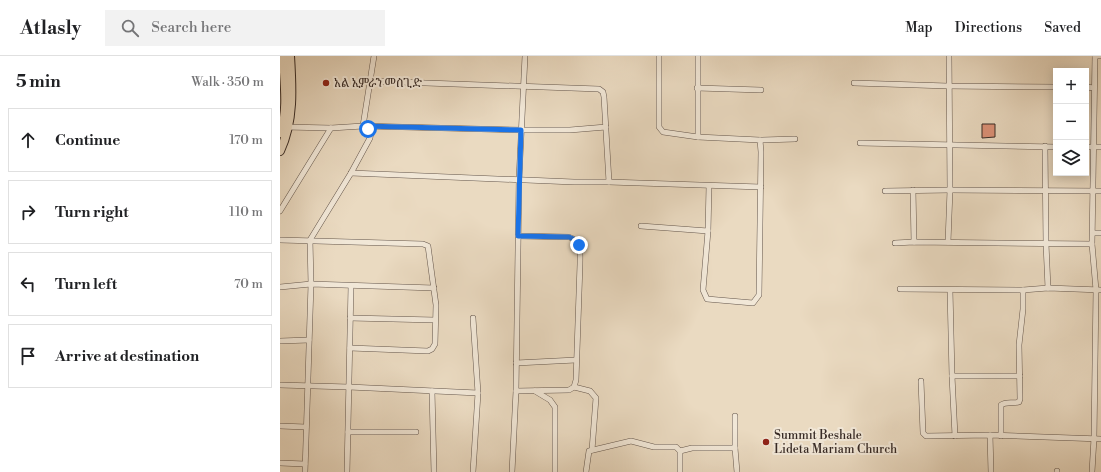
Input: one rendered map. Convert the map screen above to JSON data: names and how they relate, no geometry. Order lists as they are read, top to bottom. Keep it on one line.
{"places":["አል ኢምራን መስጊድ","Summit Beshale Lideta Mariam Church"],"page":{"header":"Atlasly","search":"Search here","nav":["Map","Directions","Saved"],"heading":["5 min","Walk · 350 m"],"map_buttons":["+","−"],"list":[["Continue","170 m"],["Turn right","110 m"],["Turn left","70 m"],"Arrive at destination"]}}
